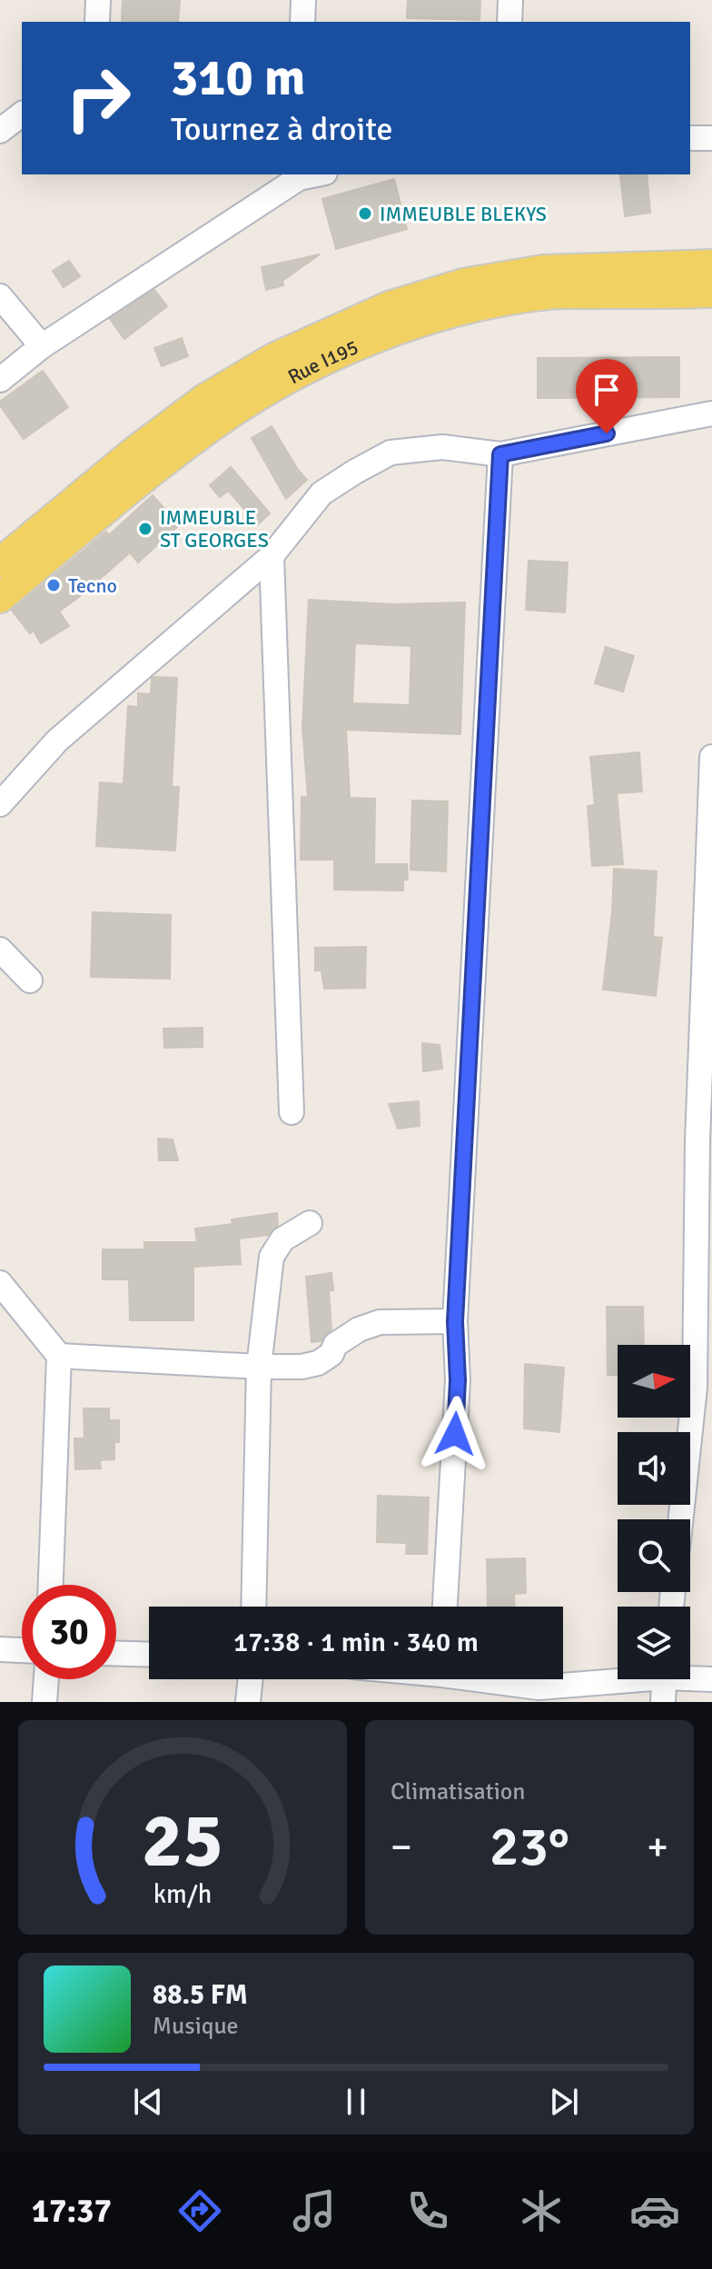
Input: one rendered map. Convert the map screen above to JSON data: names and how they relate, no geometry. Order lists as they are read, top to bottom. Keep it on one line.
{"streets":{"main road":["Rue I195"]},"places":["IMMEUBLE BLEKYS","IMMEUBLE ST GEORGES","Tecno"],"north":"right","page":{"turn":["310 m","Tournez à droite"],"limit":"30","trip":"17:38 · 1 min · 340 m","tile":"Climatisation","heat":["−","23°","+"],"song":["88.5 FM","Musique"],"tabs":"17:37","gauge":["25","km/h"]}}
